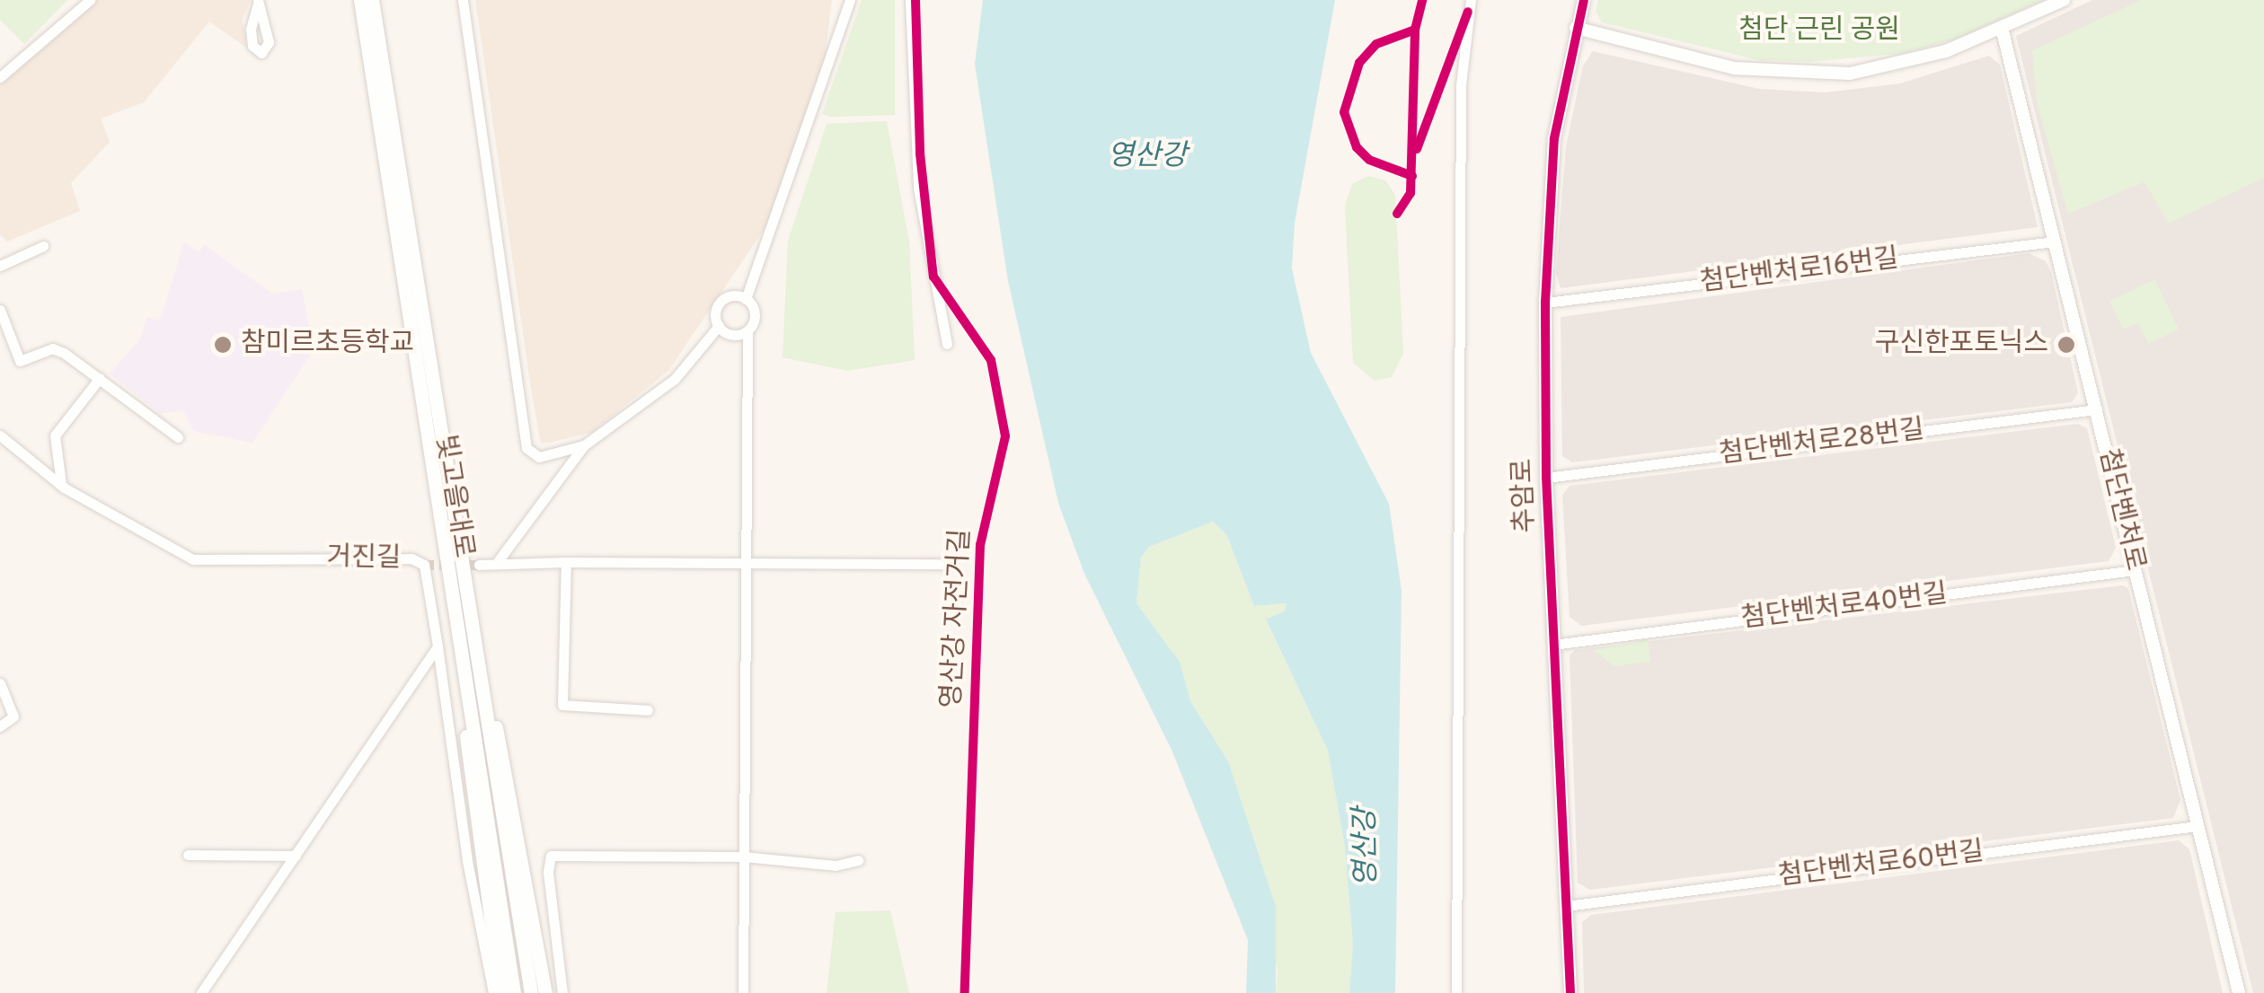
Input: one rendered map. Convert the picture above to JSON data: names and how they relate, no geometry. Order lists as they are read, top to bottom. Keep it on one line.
{"streets":{"main road":["빛고을대로"],"street":["첨단벤처로16번길","첨단벤처로28번길","추암로","첨단벤처로","거진길","첨단벤처로40번길","첨단벤처로60번길"],"cycle path":["영산강 자전거길"]},"crossings":[["첨단벤처로16번길","추암로"],["첨단벤처로16번길","첨단벤처로"],["첨단벤처로28번길","추암로"],["첨단벤처로28번길","첨단벤처로"],["추암로","첨단벤처로40번길"],["추암로","첨단벤처로60번길"],["첨단벤처로","첨단벤처로40번길"],["첨단벤처로","첨단벤처로60번길"]],"water":["영산강"],"parks":["첨단 근린 공원"],"places":["참미르초등학교","구신한포토닉스"]}
